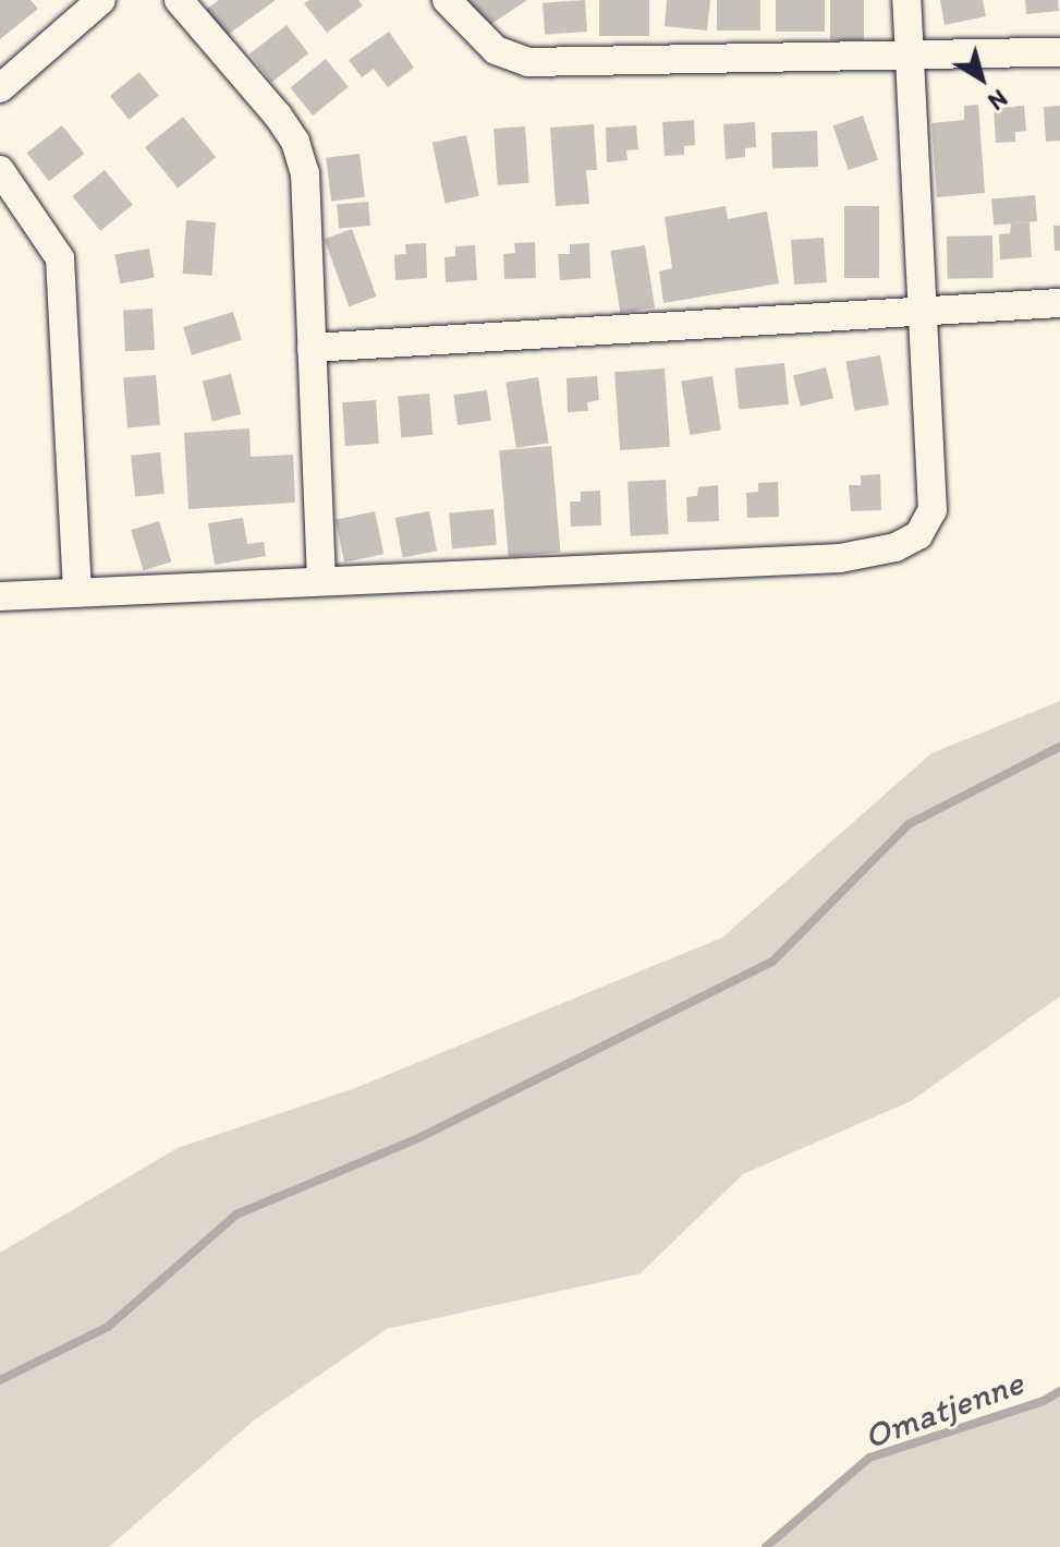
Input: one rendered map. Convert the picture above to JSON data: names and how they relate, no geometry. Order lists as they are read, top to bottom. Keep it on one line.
{"water":["Omatjenne"],"north":"bottom right"}
